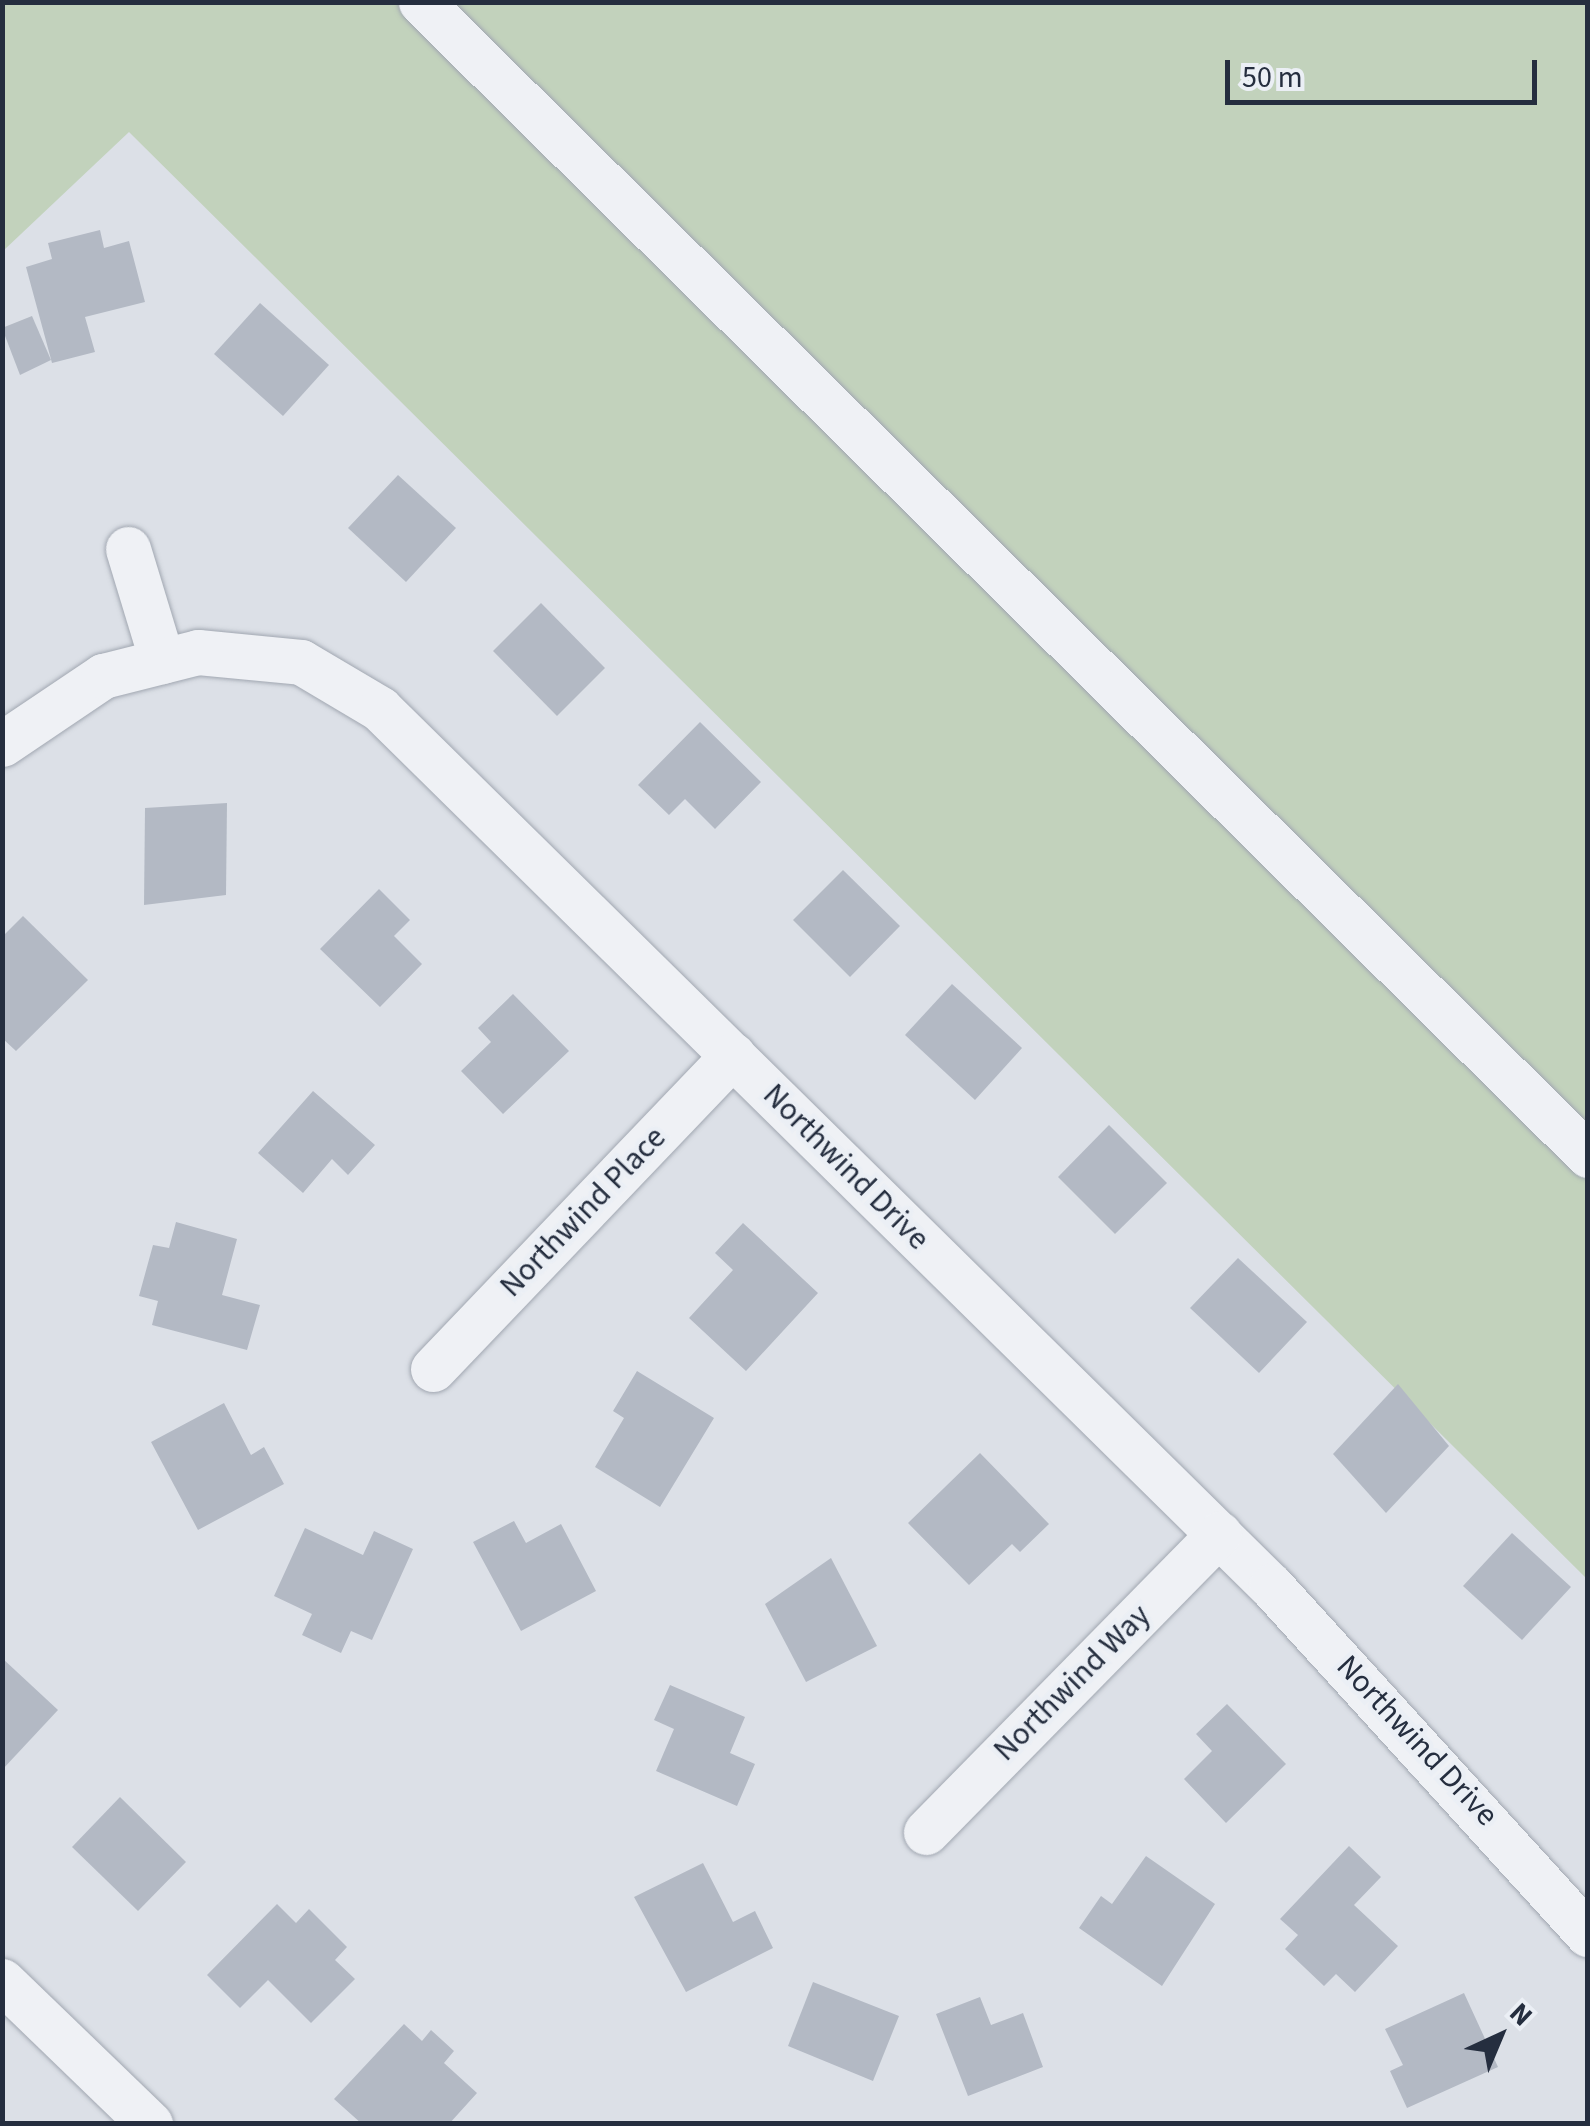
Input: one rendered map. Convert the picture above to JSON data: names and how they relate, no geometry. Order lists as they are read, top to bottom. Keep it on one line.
{"streets":{"street":["Northwind Drive","Northwind Place","Northwind Way"]},"crossings":[["Northwind Drive","Northwind Place"],["Northwind Drive","Northwind Way"]],"scale_bar":"50 m","north":"top right"}
